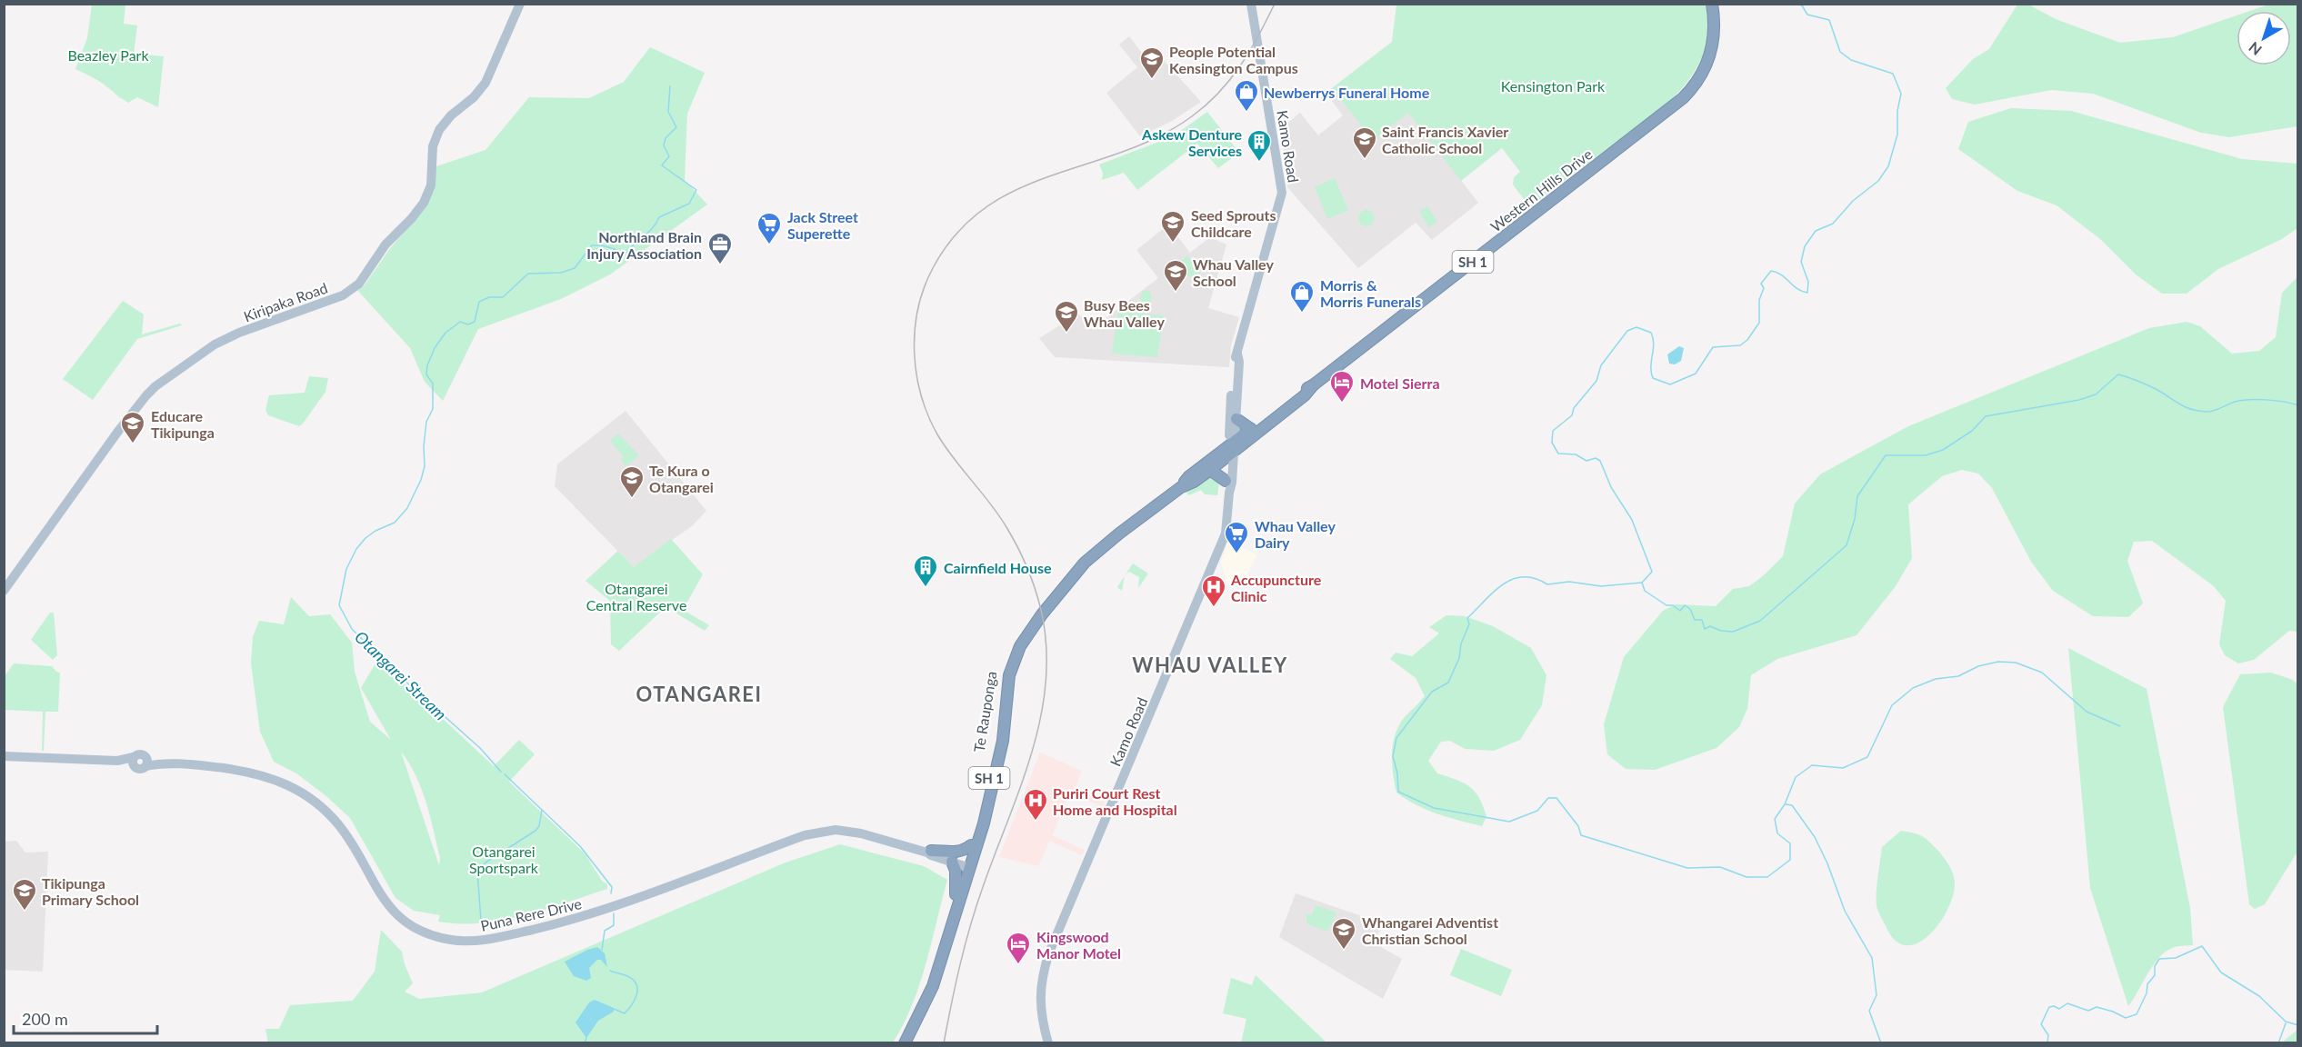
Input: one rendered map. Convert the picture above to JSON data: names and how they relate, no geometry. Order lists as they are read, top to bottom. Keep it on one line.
{"streets":{"highway":["Western Hills Drive","SH 1","Te Rauponga"],"main road":["Kamo Road","Kiripaka Road","Puna Rere Drive"]},"crossings":[["Kamo Road","Western Hills Drive"],["Kamo Road","Te Rauponga"],["Western Hills Drive","Te Rauponga"],["Te Rauponga","Puna Rere Drive"]],"districts":["WHAU VALLEY","OTANGAREI"],"water":["Otangarei Stream"],"parks":["Beazley Park","Kensington Park","Otangarei Central Reserve","Otangarei Sportspark"],"places":{"school or university":["People Potential Kensington Campus","Saint Francis Xavier Catholic School","Seed Sprouts Childcare","Whau Valley School","Busy Bees Whau Valley","Educare Tikipunga","Te Kura o Otangarei","Tikipunga Primary School","Whangarei Adventist Christian School"],"shop":["Newberrys Funeral Home","Morris & Morris Funerals"],"building":["Askew Denture Services","Cairnfield House"],"supermarket":["Jack Street Superette","Whau Valley Dairy"],"office":["Northland Brain Injury Association"],"hotel":["Motel Sierra","Kingswood Manor Motel"],"hospital":["Accupuncture Clinic","Puriri Court Rest Home and Hospital"]},"scale_bar":"200 m","north":"bottom left"}
